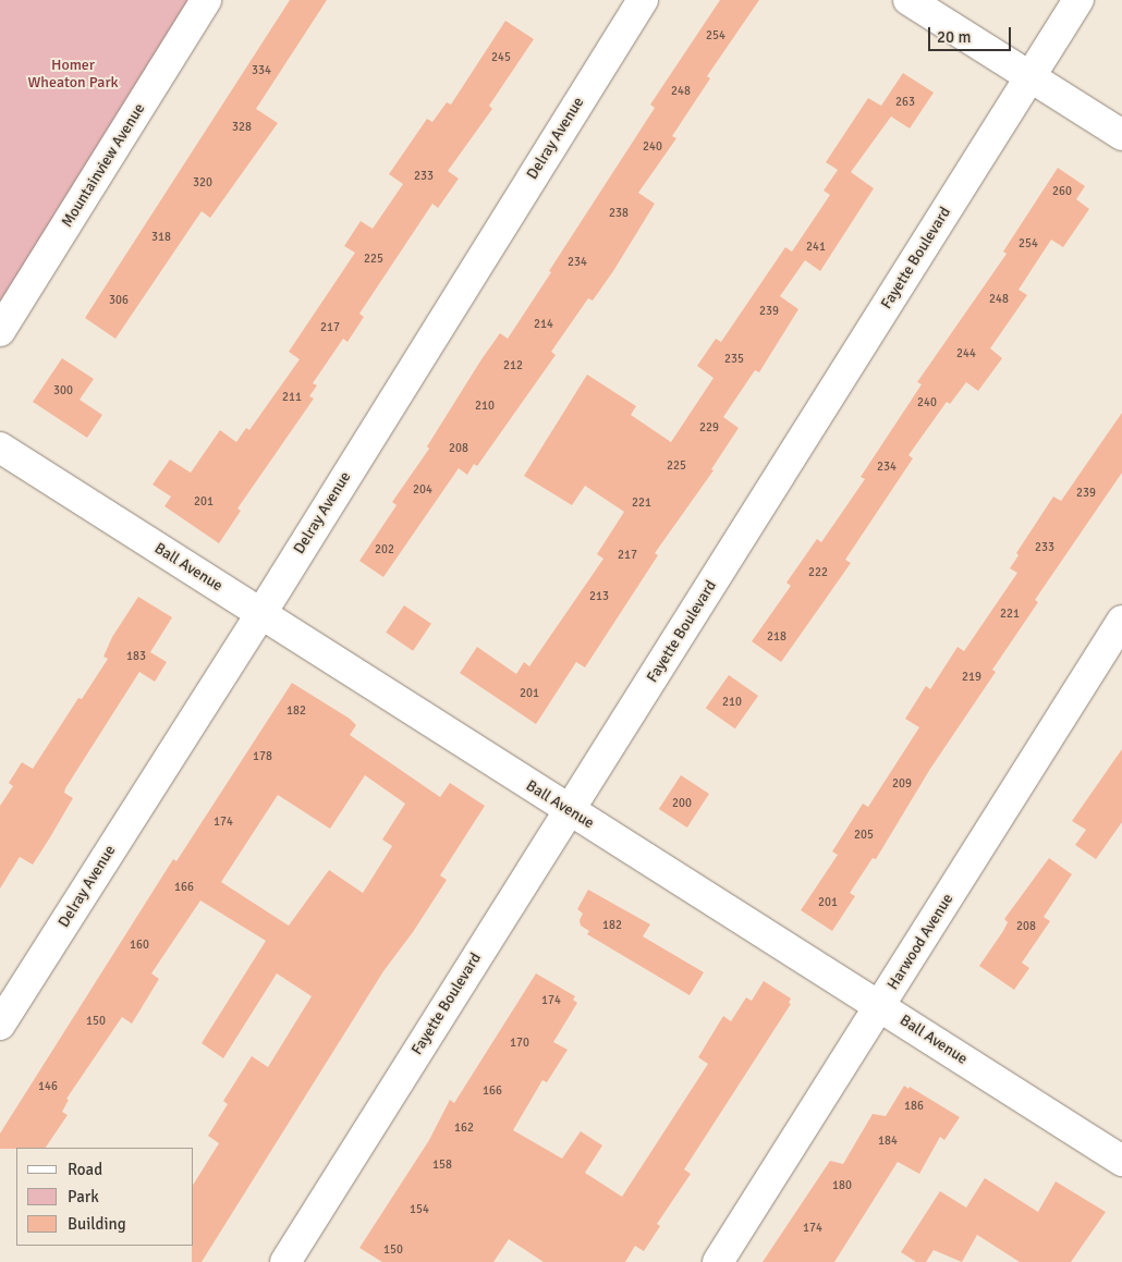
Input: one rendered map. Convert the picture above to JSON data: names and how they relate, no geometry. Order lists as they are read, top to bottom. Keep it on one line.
{"streets":{"street":["Delray Avenue","Mountainview Avenue","Fayette Boulevard","Ball Avenue","Harwood Avenue"]},"crossings":[["Delray Avenue","Ball Avenue"],["Fayette Boulevard","Ball Avenue"],["Ball Avenue","Harwood Avenue"]],"parks":["Homer Wheaton Park"],"house_numbers":["254","245","334","248","263","328","240","233","320","260","238","318","254","241","225","234","248","306","239","214","217","244","235","212","300","211","240","210","229","208","225","234","204","239","201","221","233","202","217","222","213","221","218","183","219","201","210","182","178","209","200","174","205","166","201","182","208","160","174","150","170","146","166","186","162","184","158","180","154","174","150"],"legend":["Road","Park","Building"],"scale_bar":"20 m"}
